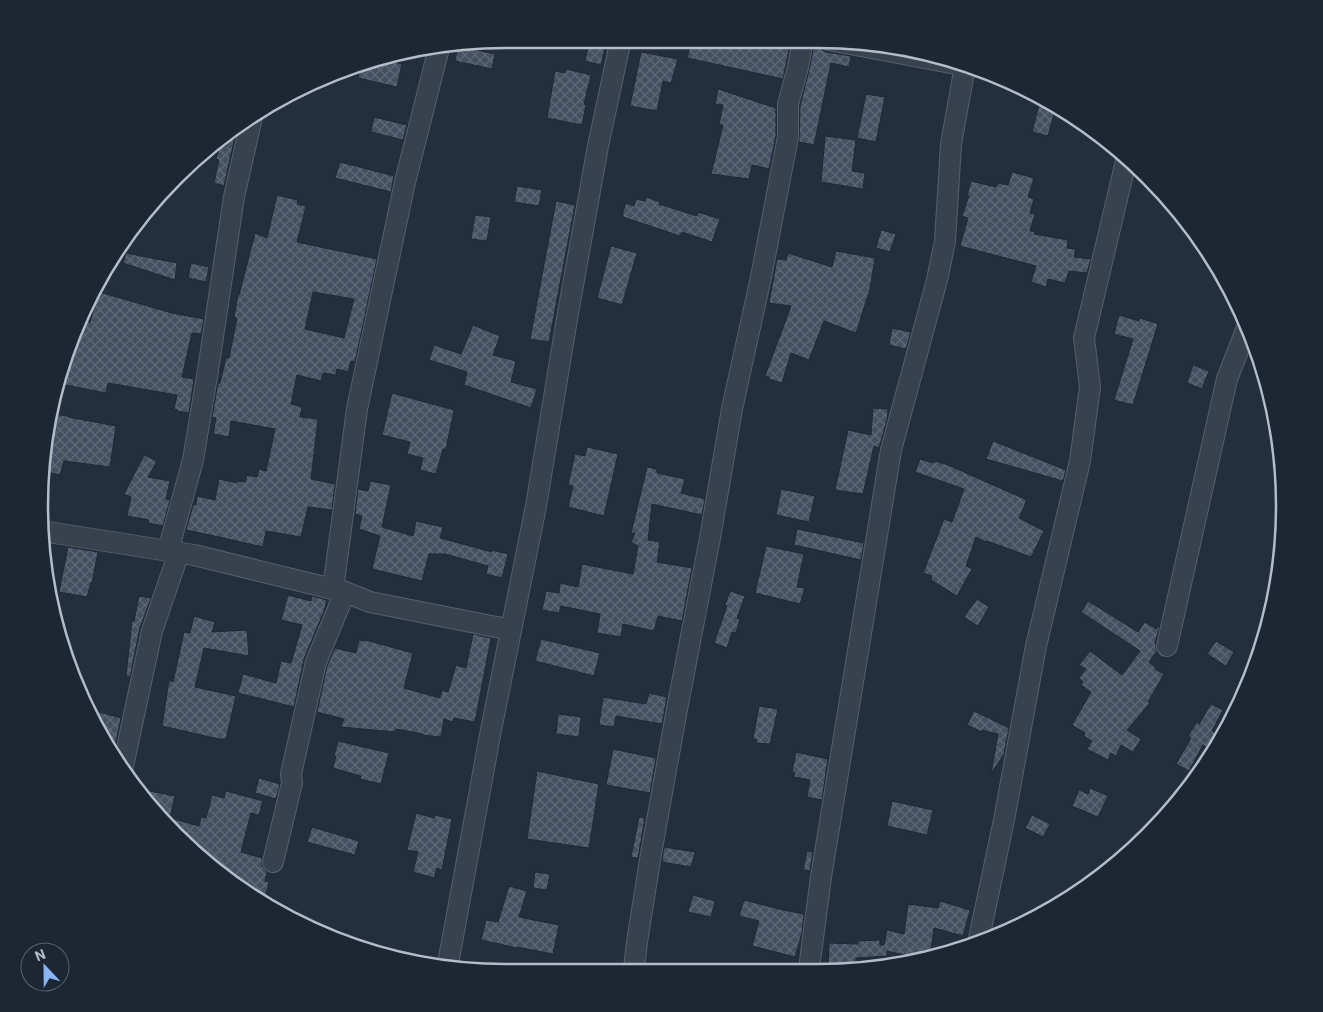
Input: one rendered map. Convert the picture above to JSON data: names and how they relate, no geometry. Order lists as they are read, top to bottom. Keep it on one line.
{"north":"top"}
